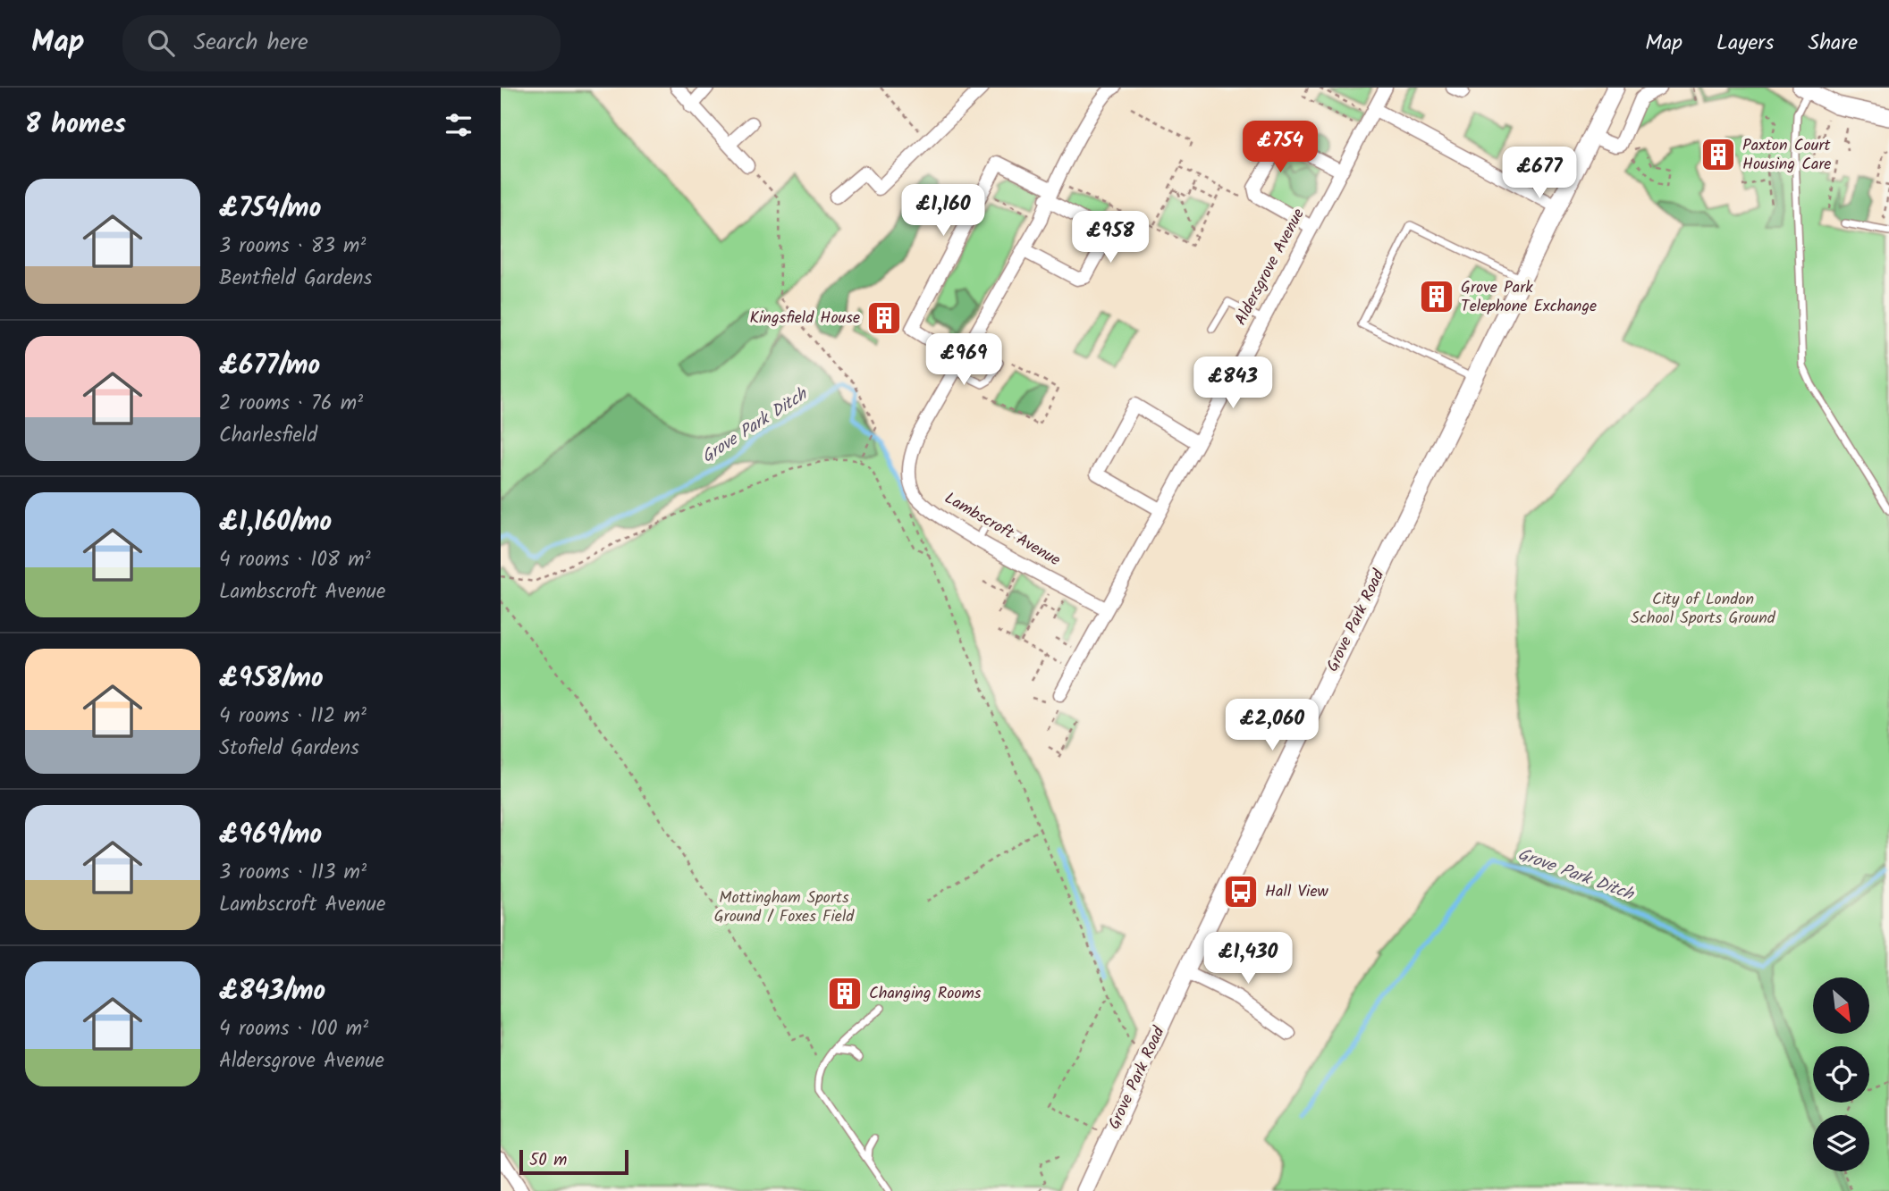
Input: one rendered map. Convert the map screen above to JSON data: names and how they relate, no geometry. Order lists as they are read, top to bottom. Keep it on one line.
{"streets":{"main road":["Grove Park Road"],"street":["Aldersgrove Avenue","Lambscroft Avenue"]},"crossings":[["Aldersgrove Avenue","Lambscroft Avenue"]],"water":["Grove Park Ditch"],"parks":["City of London School Sports Ground","Mottingham Sports Ground / Foxes Field"],"places":{"building":["Paxton Court Housing Care","Grove Park Telephone Exchange","Kingsfield House","Changing Rooms"],"bus stop":["Hall View"]},"scale_bar":"50 m","north":"bottom right","page":{"header":"Map","search":"Search here","nav":["Map","Layers","Share"],"heading":"8 homes","price":["£754","£677","£1,160","£958","£969","£843","£2,060","£1,430"],"list":[{"name":"£754/mo","note":"3 rooms · 83 m² · Bentfield Gardens"},{"name":"£677/mo","note":"2 rooms · 76 m² · Charlesfield"},{"name":"£1,160/mo","note":"4 rooms · 108 m² · Lambscroft Avenue"},{"name":"£958/mo","note":"4 rooms · 112 m² · Stofield Gardens"},{"name":"£969/mo","note":"3 rooms · 113 m² · Lambscroft Avenue"},{"name":"£843/mo","note":"4 rooms · 100 m² · Aldersgrove Avenue"}],"scale":"50 m"}}
